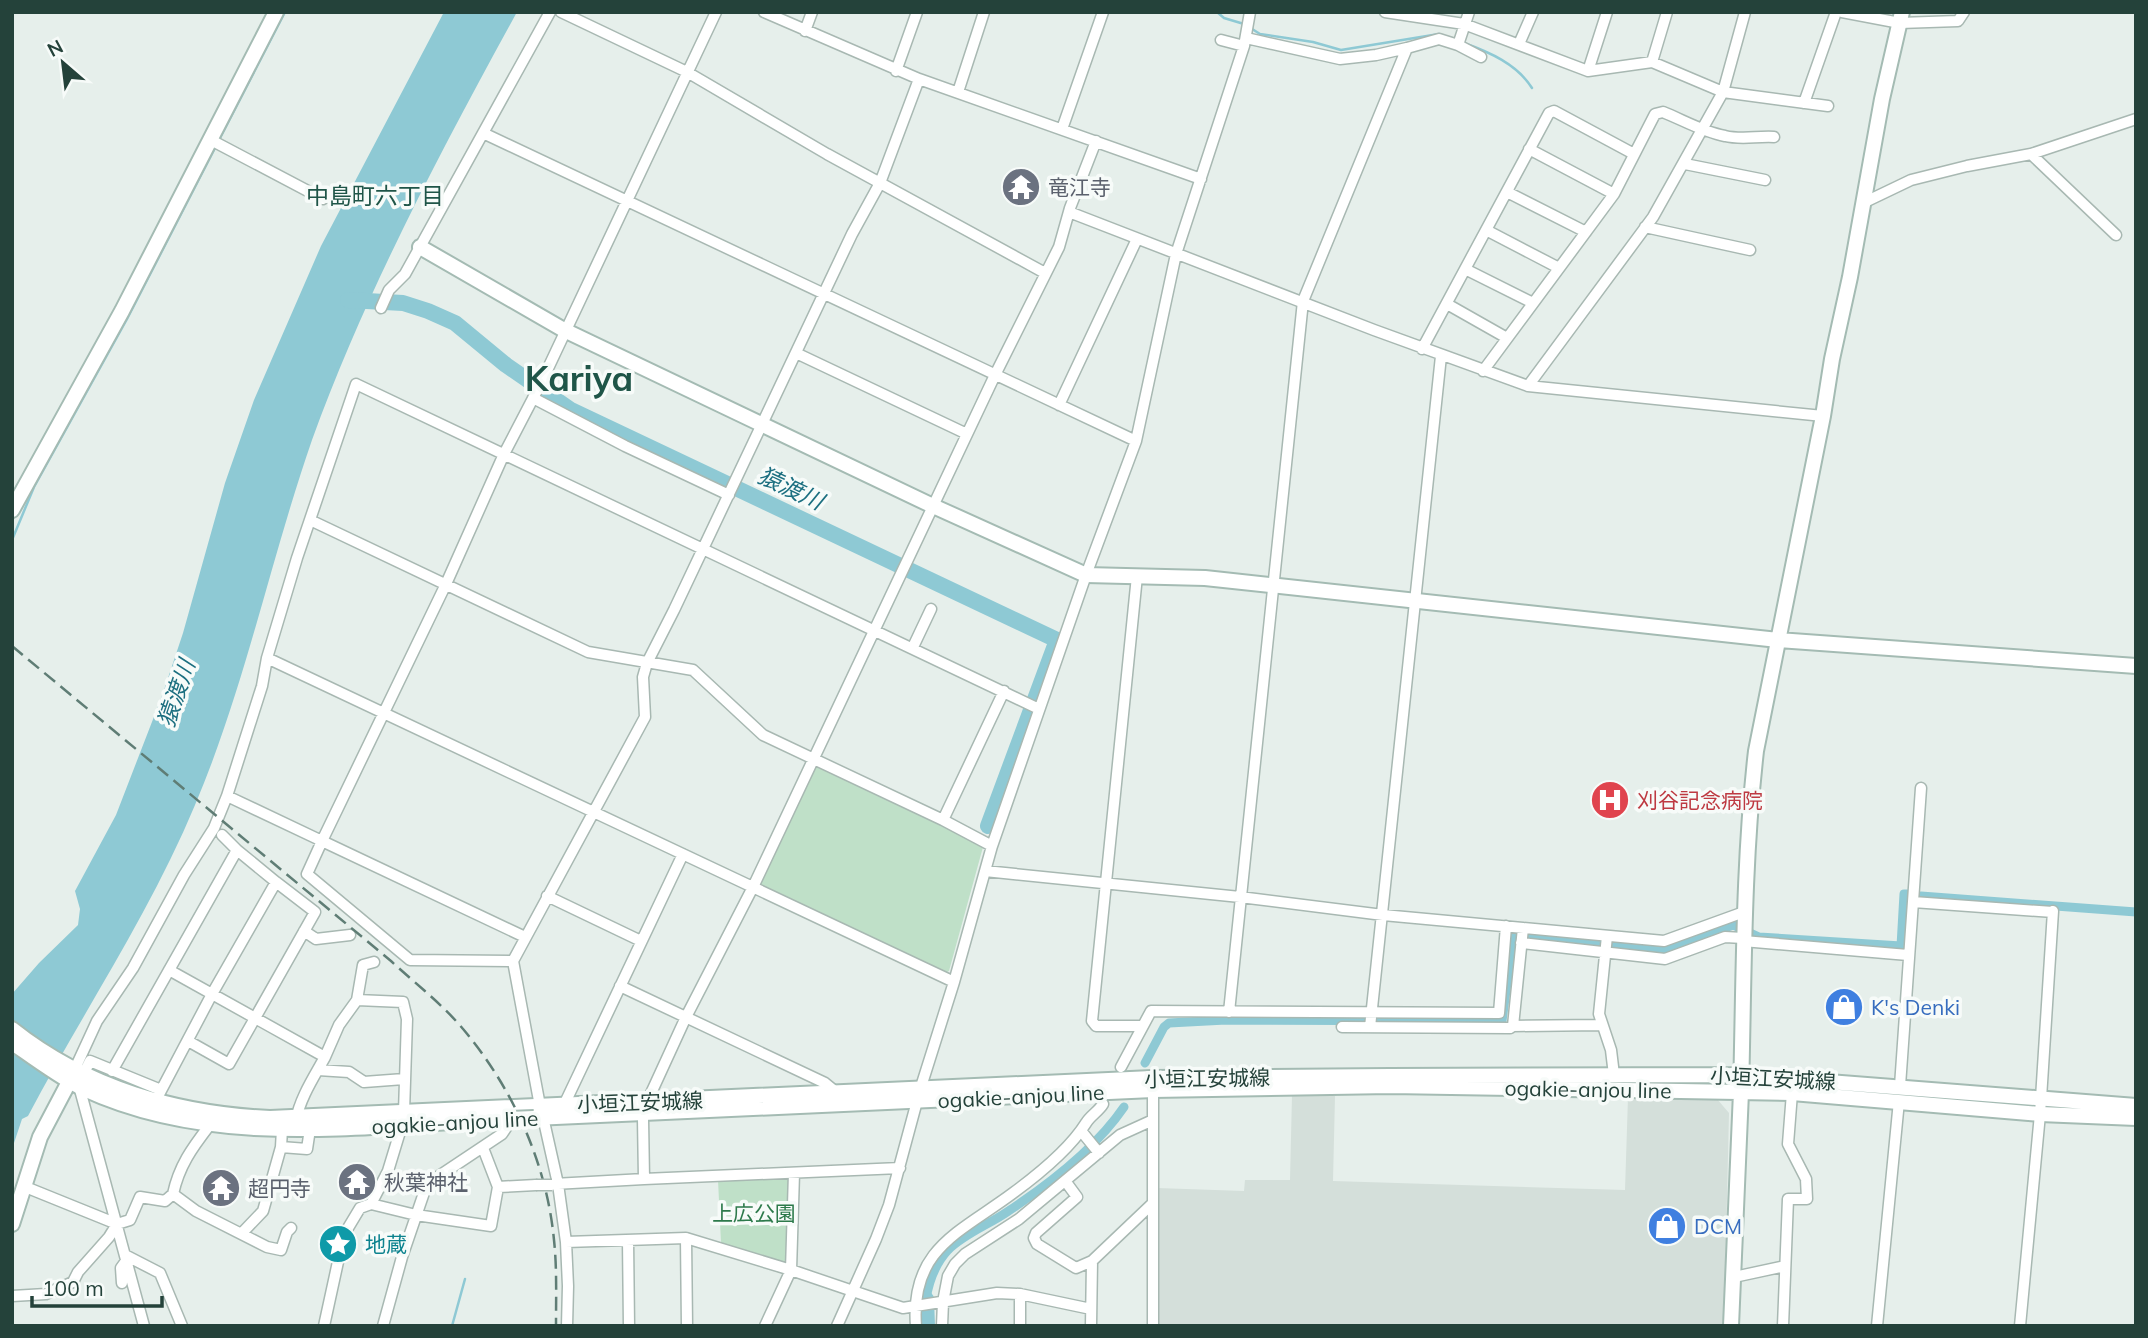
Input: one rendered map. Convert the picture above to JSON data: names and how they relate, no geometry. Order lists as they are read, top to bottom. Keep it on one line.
{"streets":{"main road":["小垣江安城線","ogakie-anjou line"]},"crossings":[["小垣江安城線","ogakie-anjou line"]],"districts":["中島町六丁目","Kariya"],"water":["猿渡川"],"parks":["上広公園"],"places":{"temple":["竜江寺","秋葉神社","超円寺"],"hospital":["刈谷記念病院"],"shop":["K's Denki","DCM"],"place":["地蔵"]},"scale_bar":"100 m","north":"top left"}
